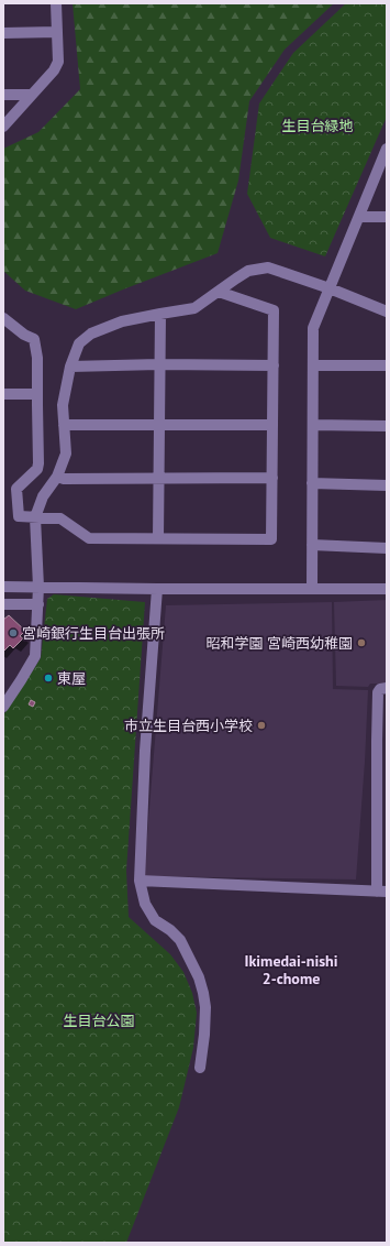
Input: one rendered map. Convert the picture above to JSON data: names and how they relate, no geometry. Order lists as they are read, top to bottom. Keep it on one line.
{"districts":["Ikimedai-nishi 2-chome"],"parks":["生目台緑地","生目台公園"],"places":["宮崎銀行生目台出張所","昭和学園 宮崎西幼稚園","東屋","市立生目台西小学校"]}
